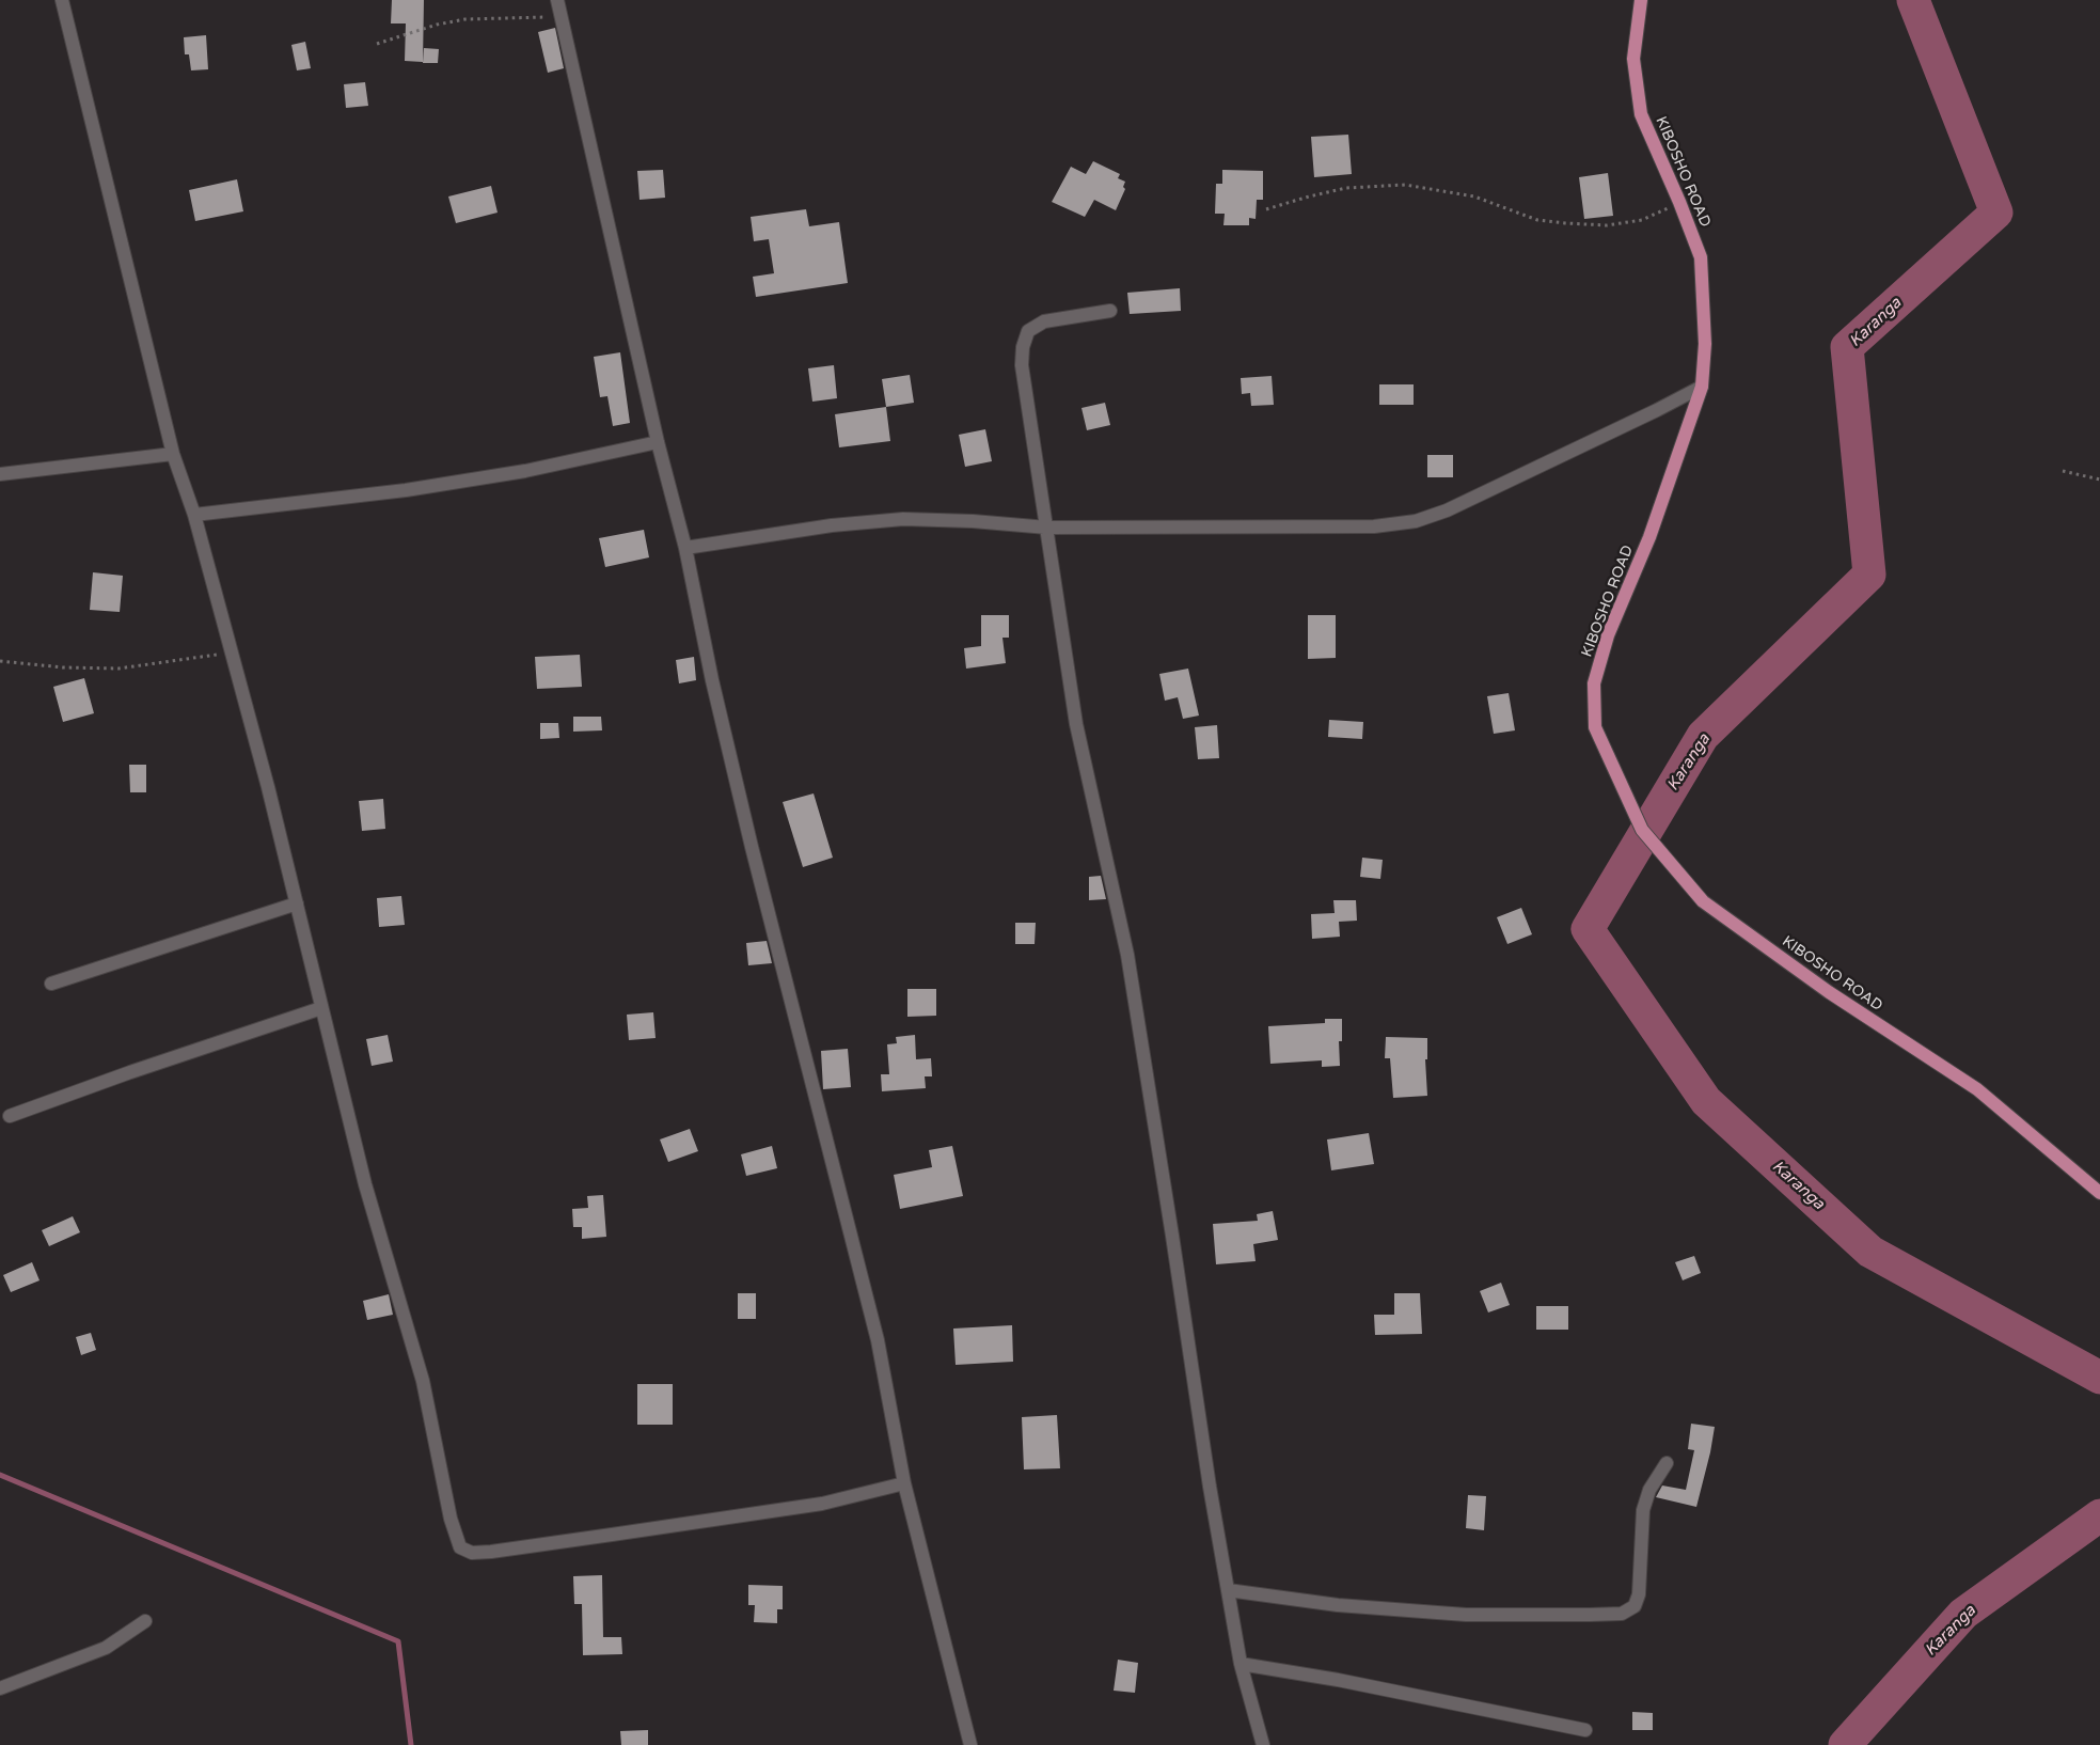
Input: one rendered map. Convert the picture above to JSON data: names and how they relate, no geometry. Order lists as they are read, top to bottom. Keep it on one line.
{"streets":{"main road":["KIBOSHO ROAD"]},"water":["Karanga"]}
